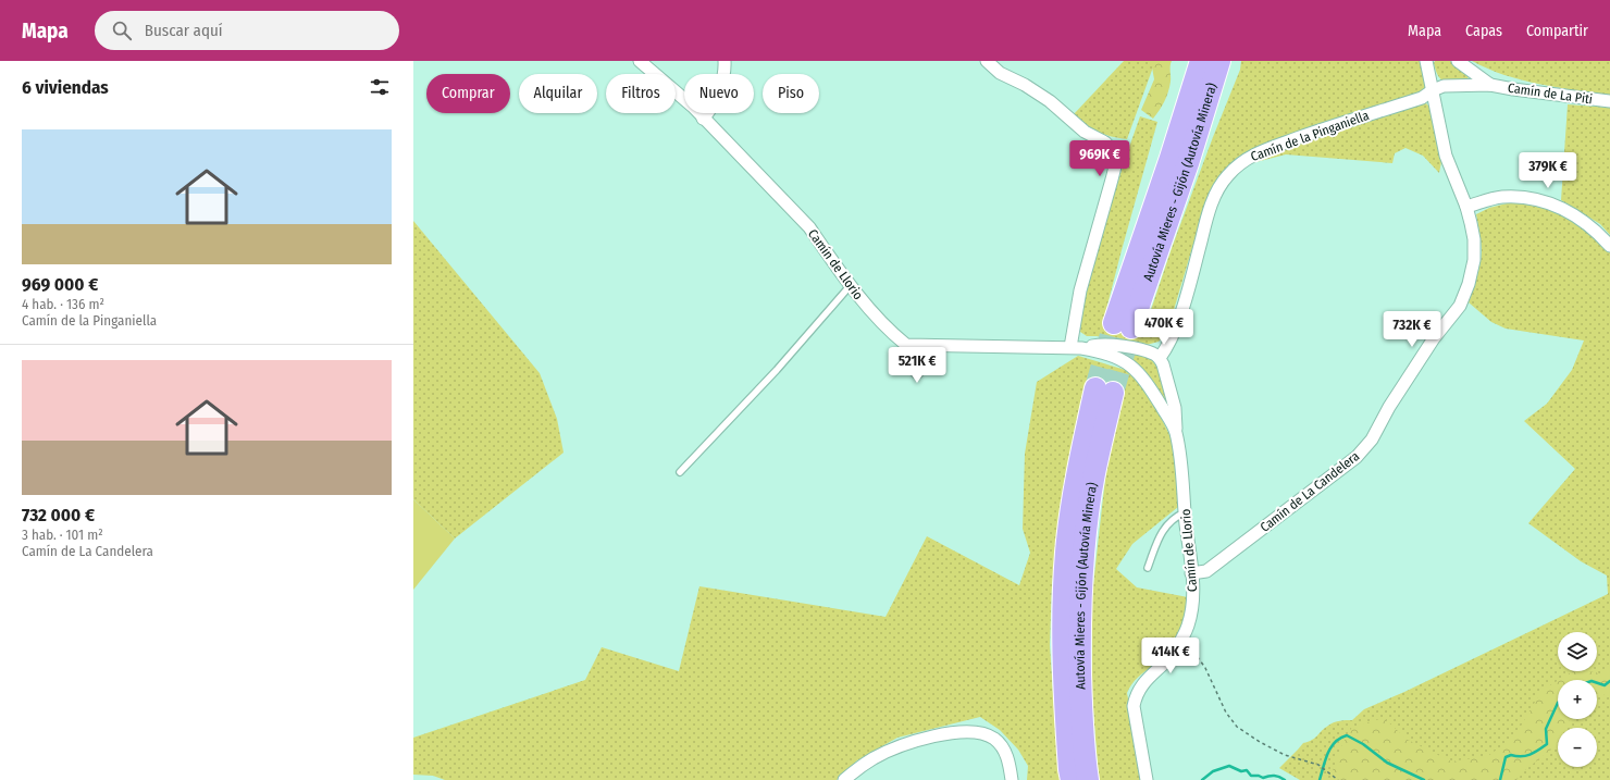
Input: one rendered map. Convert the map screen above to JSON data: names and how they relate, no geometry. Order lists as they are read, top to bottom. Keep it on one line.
{"streets":{"highway":["Autovía Mieres - Gijón (Autovía Minera)"],"street":["Camín de La Piti","Camín de la Pinganiella","Camín de Llorio","Camín de La Candelera"]},"crossings":[["Camín de La Piti","Camín de la Pinganiella"],["Camín de La Piti","Camín de La Candelera"],["Camín de la Pinganiella","Camín de Llorio"],["Camín de la Pinganiella","Camín de La Candelera"],["Camín de Llorio","Camín de La Candelera"]],"page":{"header":"Mapa","search":"Buscar aquí","nav":["Mapa","Capas","Compartir"],"heading":"6 viviendas","chip":["Comprar","Alquilar","Filtros","Nuevo","Piso"],"list":[{"name":"969 000 €","note":"4 hab. · 136 m² · Camín de la Pinganiella"},{"name":"732 000 €","note":"3 hab. · 101 m² · Camín de La Candelera"}],"price":["969K €","379K €","470K €","732K €","521K €","414K €"],"map_buttons":["+","−"]}}
